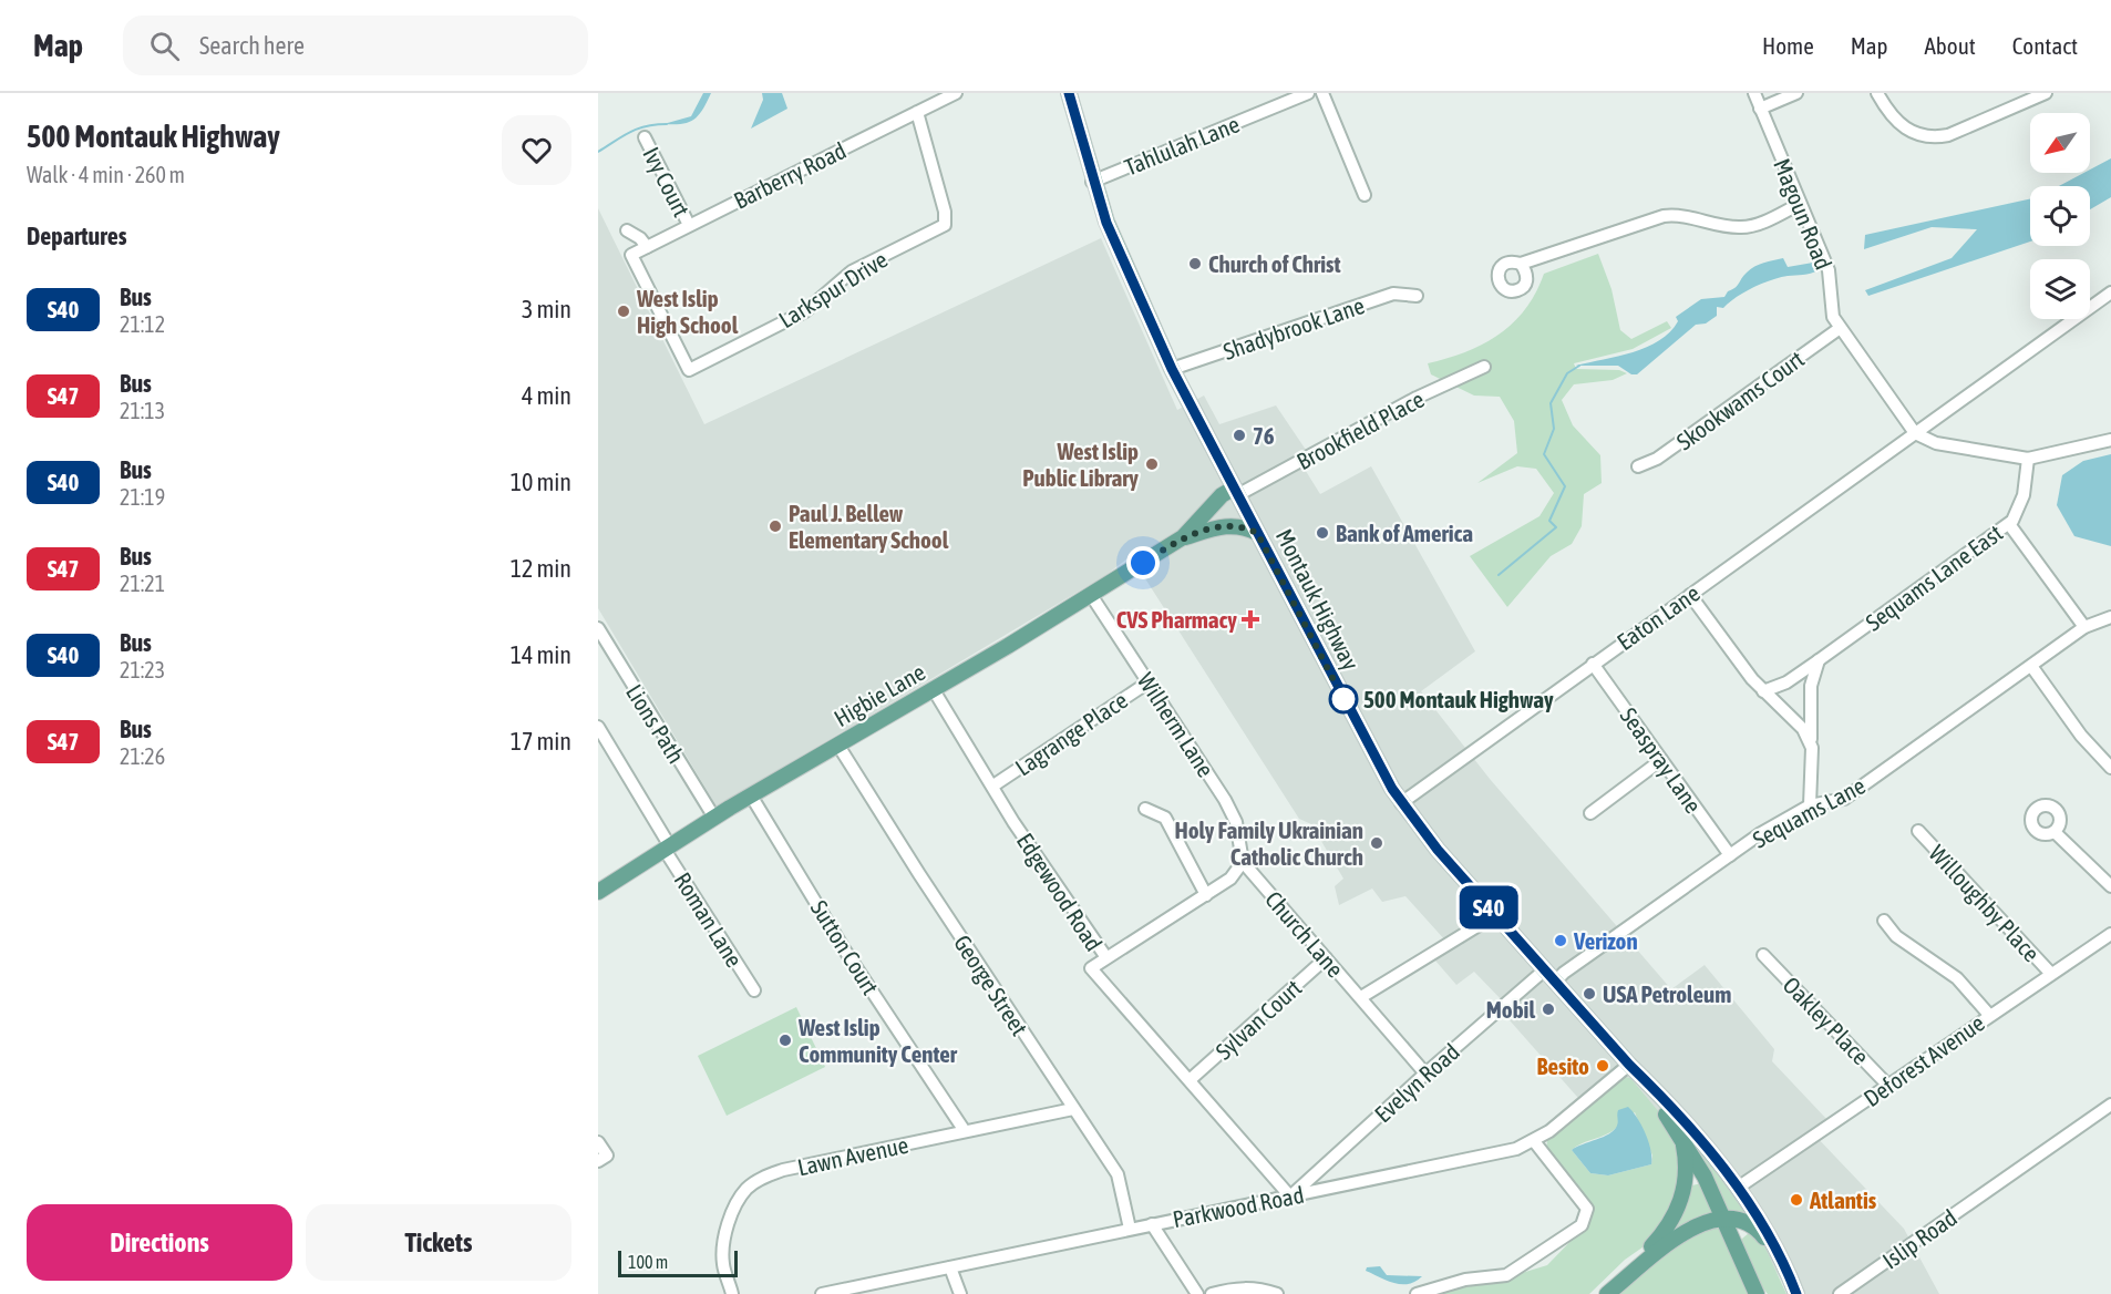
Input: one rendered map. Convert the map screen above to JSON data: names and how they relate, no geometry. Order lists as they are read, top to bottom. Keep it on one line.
{"streets":{"main road":["Montauk Highway","Higbie Lane"],"street":["Tahlulah Lane","Barberry Road","Ivy Court","Magoun Road","Larkspur Drive","Shadybrook Lane","Skookwams Court","Brookfield Place","Sequams Lane East","Eaton Lane","Lions Path","Wilherm Lane","Lagrange Place","Seaspray Lane","Sequams Lane","Edgewood Road","Willoughby Place","Roman Lane","Church Lane","Sutton Court","George Street","Sylvan Court","Oakley Place","Deforest Avenue","Evelyn Road","Lawn Avenue","Parkwood Road","Islip Road"]},"crossings":[["Tahlulah Lane","Montauk Highway"],["Barberry Road","Ivy Court"],["Barberry Road","Larkspur Drive"],["Magoun Road","Skookwams Court"],["Magoun Road","Eaton Lane"],["Shadybrook Lane","Montauk Highway"],["Brookfield Place","Montauk Highway"],["Brookfield Place","Higbie Lane"],["Montauk Highway","Eaton Lane"],["Montauk Highway","Higbie Lane"],["Montauk Highway","Sequams Lane"],["Montauk Highway","Deforest Avenue"],["Montauk Highway","Evelyn Road"],["Montauk Highway","Parkwood Road"],["Eaton Lane","Seaspray Lane"],["Higbie Lane","Lions Path"],["Higbie Lane","Wilherm Lane"],["Higbie Lane","Edgewood Road"],["Higbie Lane","Roman Lane"],["Higbie Lane","Sutton Court"],["Higbie Lane","George Street"],["Wilherm Lane","Lagrange Place"],["Wilherm Lane","Church Lane"],["Lagrange Place","Edgewood Road"],["Seaspray Lane","Sequams Lane"],["Sequams Lane","Evelyn Road"],["Edgewood Road","Sylvan Court"],["Edgewood Road","Evelyn Road"],["Edgewood Road","Parkwood Road"],["Willoughby Place","Deforest Avenue"],["Church Lane","Sylvan Court"],["Church Lane","Evelyn Road"],["Sutton Court","Lawn Avenue"],["George Street","Lawn Avenue"],["George Street","Parkwood Road"],["Oakley Place","Deforest Avenue"],["Evelyn Road","Parkwood Road"]],"places":{"other":["Church of Christ","West Islip High School","76","West Islip Public Library","Paul J. Bellew Elementary School","Bank of America","500 Montauk Highway","Holy Family Ukrainian Catholic Church","Verizon","USA Petroleum","Mobil","West Islip Community Center","Besito","Atlantis"],"health":["CVS Pharmacy"]},"lines":["bus line S40"],"scale_bar":"100 m","north":"bottom left","page":{"header":"Map","search":"Search here","nav":["Home","Map","About","Contact"],"heading":[["500 Montauk Highway","Walk · 4 min · 260 m"],"Departures"],"on_map":"S40","list":[{"mark":"S40","name":"Bus","note":"21:12","value":"3 min"},{"mark":"S47","name":"Bus","note":"21:13","value":"4 min"},{"mark":"S40","name":"Bus","note":"21:19","value":"10 min"},{"mark":"S47","name":"Bus","note":"21:21","value":"12 min"},{"mark":"S40","name":"Bus","note":"21:23","value":"14 min"},{"mark":"S47","name":"Bus","note":"21:26","value":"17 min"}],"buttons":["Directions","Tickets"],"scale":"100 m"}}
